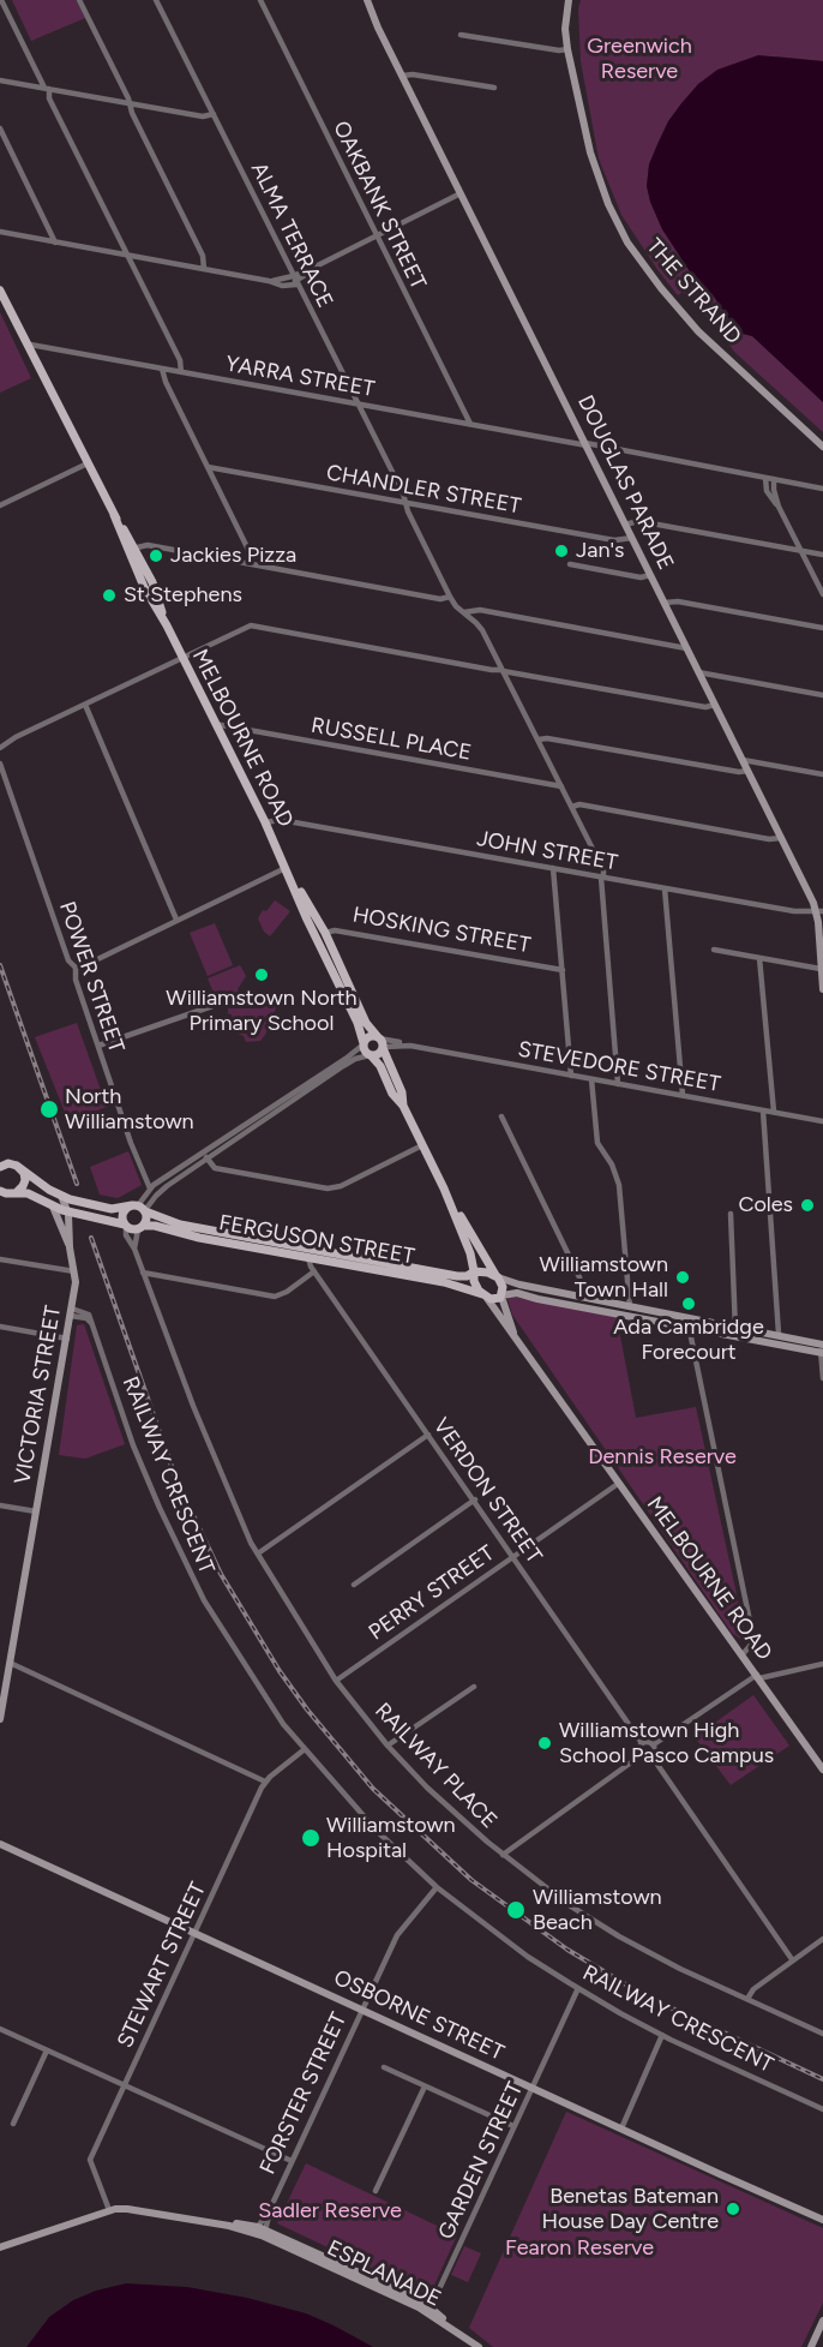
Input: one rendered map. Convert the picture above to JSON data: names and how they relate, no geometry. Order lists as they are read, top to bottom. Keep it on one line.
{"streets":{"main road":["MELBOURNE ROAD","HOSKING STREET","FERGUSON STREET"],"street":["OAKBANK STREET","ALMA TERRACE","THE STRAND","YARRA STREET","DOUGLAS PARADE","CHANDLER STREET","RUSSELL PLACE","JOHN STREET","POWER STREET","STEVEDORE STREET","VICTORIA STREET","RAILWAY CRESCENT","VERDON STREET","PERRY STREET","RAILWAY PLACE","STEWART STREET","OSBORNE STREET","FORSTER STREET","GARDEN STREET","ESPLANADE"]},"crossings":[["OAKBANK STREET","YARRA STREET"],["ALMA TERRACE","YARRA STREET"],["ALMA TERRACE","CHANDLER STREET"],["YARRA STREET","DOUGLAS PARADE"],["YARRA STREET","MELBOURNE ROAD"],["DOUGLAS PARADE","CHANDLER STREET"],["DOUGLAS PARADE","JOHN STREET"],["MELBOURNE ROAD","RUSSELL PLACE"],["MELBOURNE ROAD","JOHN STREET"],["MELBOURNE ROAD","HOSKING STREET"],["MELBOURNE ROAD","STEVEDORE STREET"],["MELBOURNE ROAD","FERGUSON STREET"],["MELBOURNE ROAD","PERRY STREET"],["FERGUSON STREET","VICTORIA STREET"],["FERGUSON STREET","VERDON STREET"],["FERGUSON STREET","RAILWAY PLACE"],["VICTORIA STREET","RAILWAY CRESCENT"],["RAILWAY CRESCENT","STEWART STREET"],["RAILWAY CRESCENT","FORSTER STREET"],["RAILWAY CRESCENT","GARDEN STREET"],["VERDON STREET","PERRY STREET"],["PERRY STREET","RAILWAY PLACE"],["STEWART STREET","OSBORNE STREET"],["STEWART STREET","ESPLANADE"],["OSBORNE STREET","FORSTER STREET"],["OSBORNE STREET","GARDEN STREET"],["FORSTER STREET","ESPLANADE"],["GARDEN STREET","ESPLANADE"]],"parks":["Greenwich Reserve","Dennis Reserve","Sadler Reserve","Fearon Reserve"],"places":["Jan's","Jackies Pizza","St Stephens","Williamstown North Primary School","North Williamstown","Coles","Williamstown Town Hall","Ada Cambridge Forecourt","Williamstown High School Pasco Campus","Williamstown Hospital","Williamstown Beach","Benetas Bateman House Day Centre"]}
